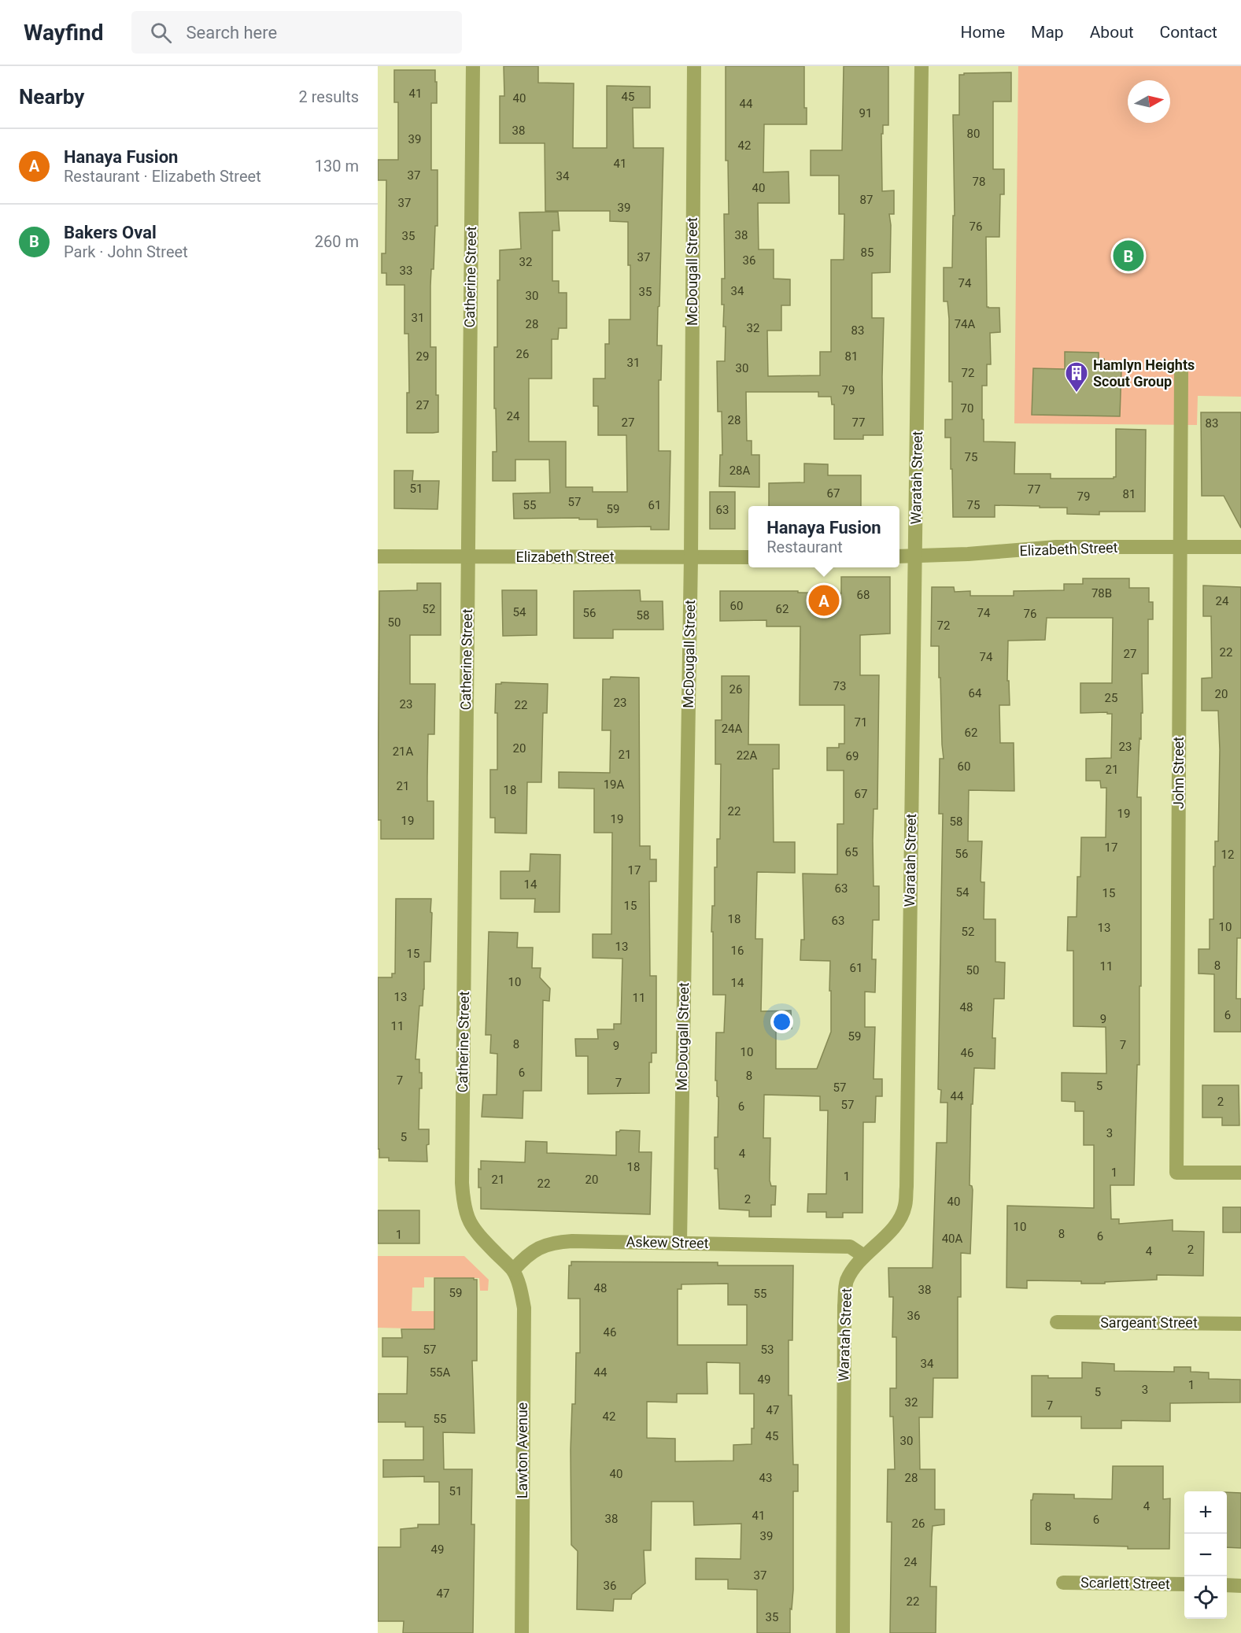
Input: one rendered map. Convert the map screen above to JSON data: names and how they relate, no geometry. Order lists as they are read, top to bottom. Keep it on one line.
{"streets":{"street":["McDougall Street","Catherine Street","Waratah Street","Elizabeth Street","John Street","Askew Street","Sargeant Street","Lawton Avenue","Scarlett Street"]},"crossings":[["McDougall Street","Elizabeth Street"],["McDougall Street","Askew Street"],["Catherine Street","Elizabeth Street"],["Catherine Street","Askew Street"],["Catherine Street","Lawton Avenue"],["Waratah Street","Elizabeth Street"],["Waratah Street","Askew Street"],["Elizabeth Street","John Street"],["Askew Street","Lawton Avenue"]],"places":{"building":["Hamlyn Heights Scout Group"]},"house_numbers":["41","45","40","44","91","38","80","39","42","41","37","34","78","40","87","37","39","76","38","35","85","37","36","32","33","74","34","35","30","31","28","74A","32","83","26","29","81","31","30","72","79","27","70","24","28","27","77","83","75","28A","51","77","67","81","79","57","55","61","75","59","63","78B","68","24","60","52","62","54","56","74","76","58","50","72","22","27","74","73","26","64","20","25","23","23","22","71","24A","62","23","20","21A","21","22A","69","60","21","19A","21","18","67","22","19","19","19","58","17","65","56","12","17","14","63","54","15","15","18","63","10","13","52","13","16","15","8","11","61","50","10","14","13","11","48","6","9","11","59","8","7","9","10","46","6","8","7","7","5","57","44","2","57","6","3","5","4","18","1","1","21","20","22","2","40","10","8","1","6","40A","2","4","48","38","59","55","36","46","57","53","34","55A","44","49","1","3","5","32","7","47","42","55","45","30","40","43","28","51","4","41","38","6","26","8","39","49","24","37","36","47","22","35"],"north":"right","page":{"header":"Wayfind","search":"Search here","nav":["Home","Map","About","Contact"],"heading":["Nearby","2 results"],"list":[{"mark":"A","name":"Hanaya Fusion","note":"Restaurant · Elizabeth Street","value":"130 m"},{"mark":"B","name":"Bakers Oval","note":"Park · John Street","value":"260 m"}],"pins":["B","A"],"popup":["Hanaya Fusion","Restaurant"],"map_buttons":["+","−"]}}
